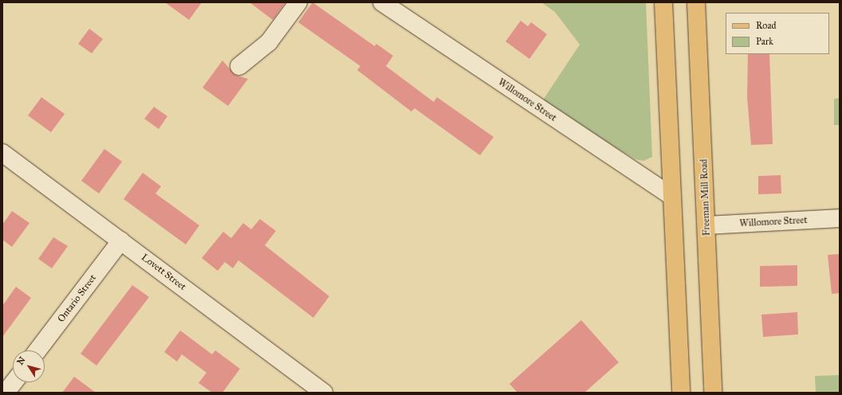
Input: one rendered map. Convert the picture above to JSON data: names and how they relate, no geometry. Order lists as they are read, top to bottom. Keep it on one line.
{"streets":{"main road":["Freeman Mill Road"],"street":["Willomore Street","Lovett Street","Ontario Street"]},"crossings":[["Willomore Street","Freeman Mill Road"],["Lovett Street","Ontario Street"]],"legend":["Road","Park"],"north":"top left"}
